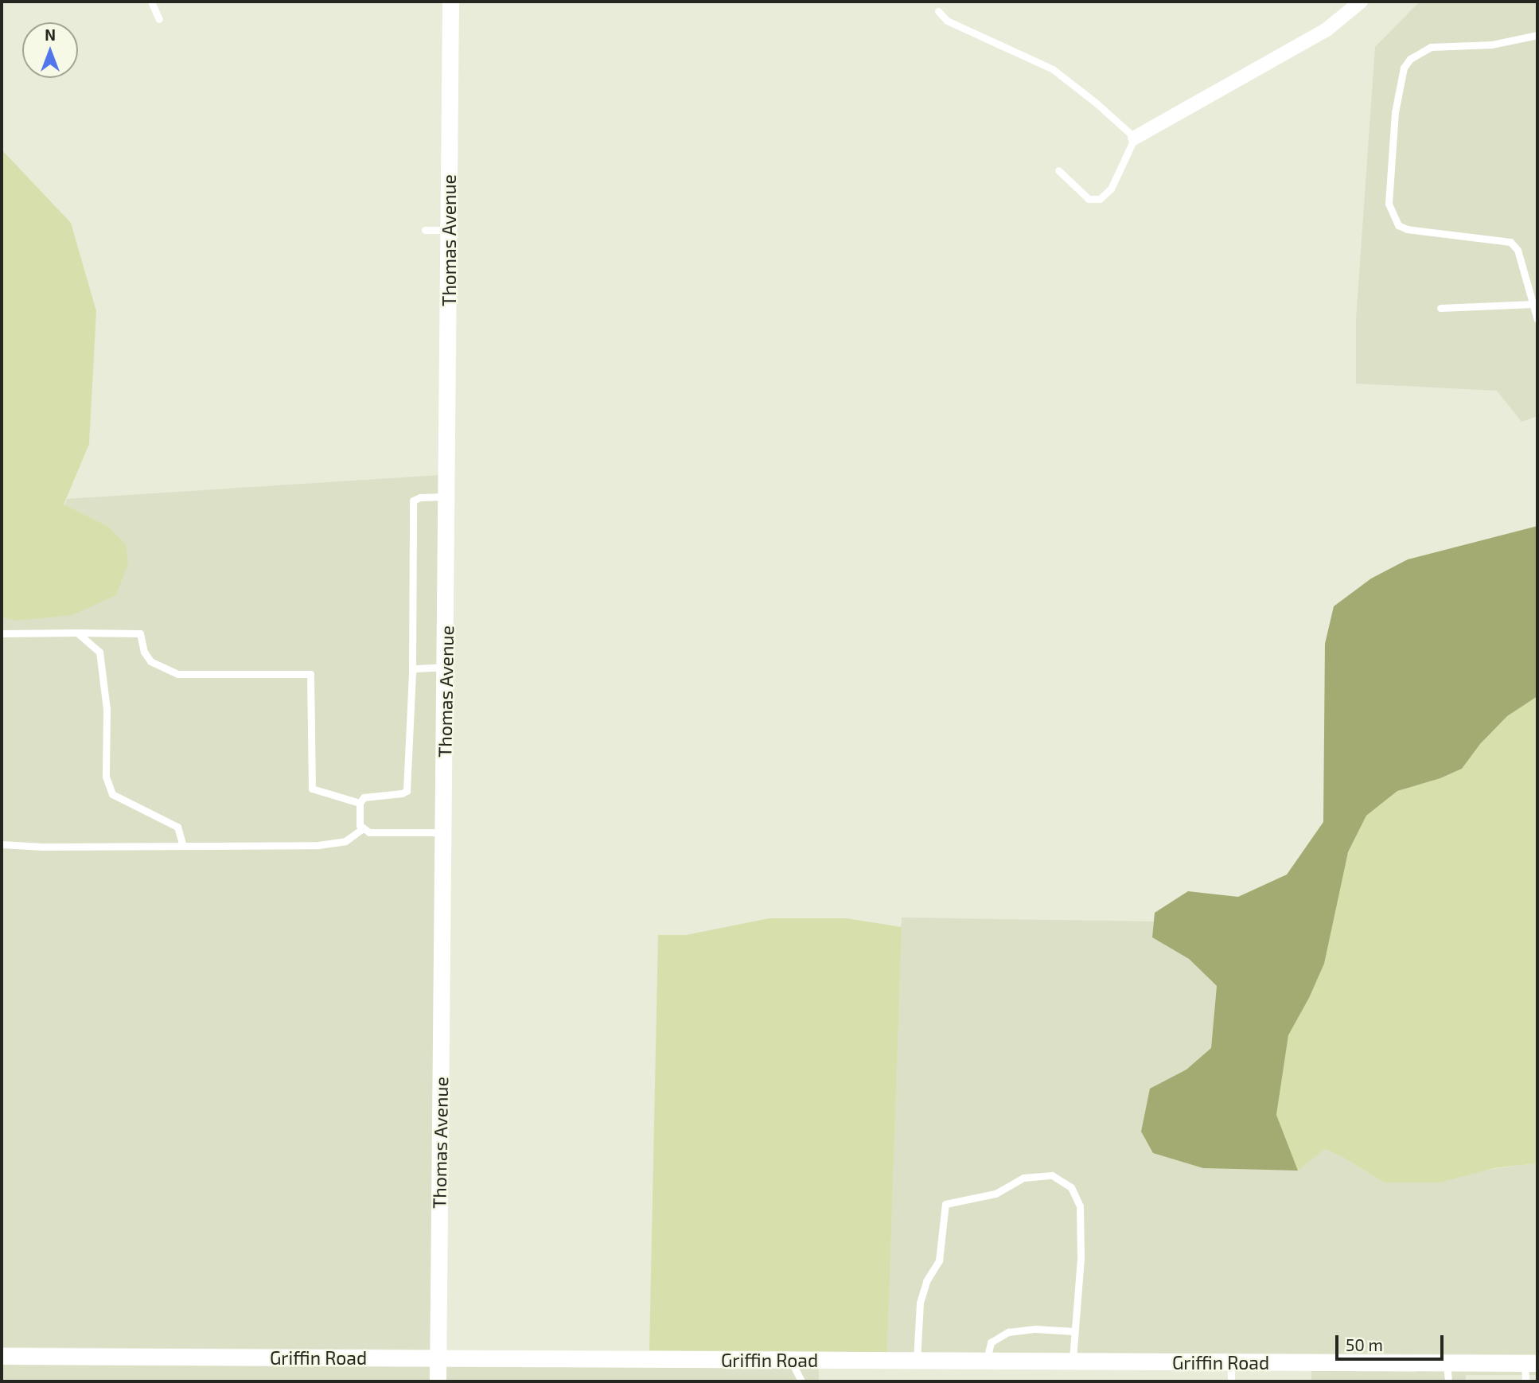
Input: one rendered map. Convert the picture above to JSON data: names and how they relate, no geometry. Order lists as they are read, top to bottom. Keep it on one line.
{"streets":{"street":["Thomas Avenue","Griffin Road"]},"crossings":[["Thomas Avenue","Griffin Road"]],"scale_bar":"50 m","north":"top"}
